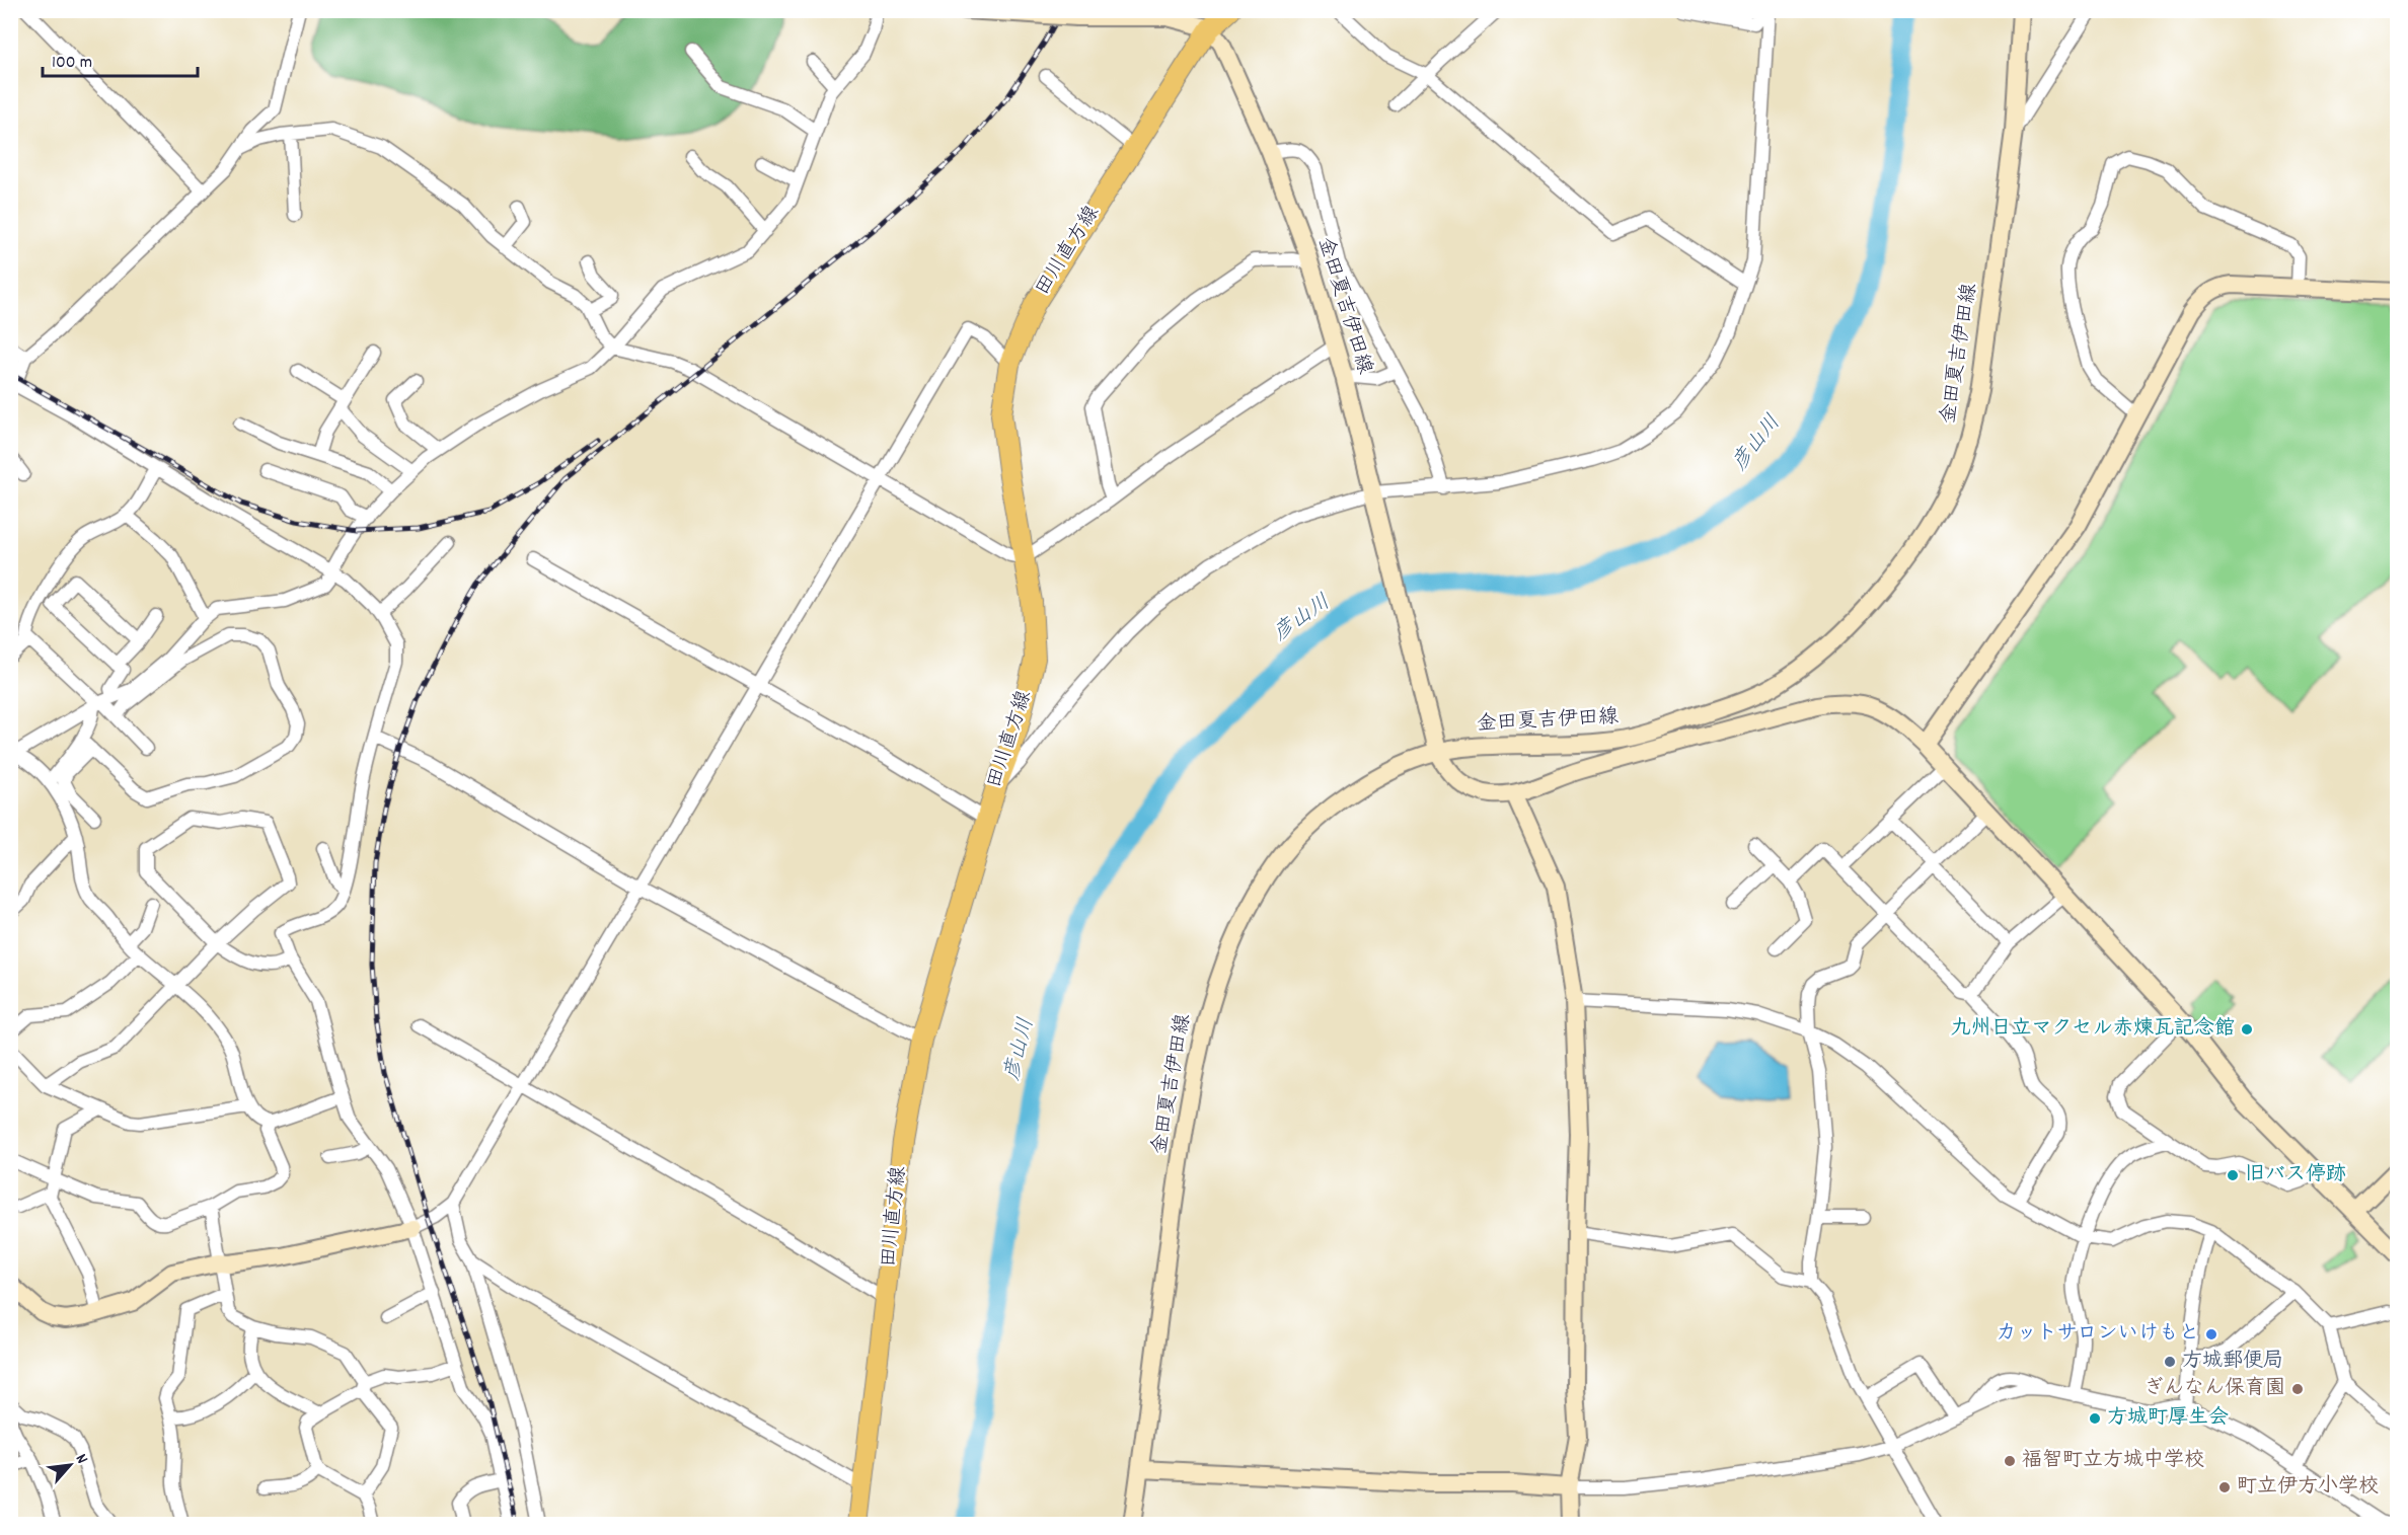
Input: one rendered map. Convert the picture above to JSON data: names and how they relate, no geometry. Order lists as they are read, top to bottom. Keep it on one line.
{"streets":{"main road":["田川直方線","金田夏吉伊田線"]},"crossings":[["田川直方線","金田夏吉伊田線"]],"water":["彦山川"],"places":["九州日立マクセル赤煉瓦記念館","旧バス停跡","カットサロンいけもと","方城郵便局","ぎんなん保育園","方城町厚生会","福智町立方城中学校","町立伊方小学校"],"scale_bar":"100 m","north":"top right"}
